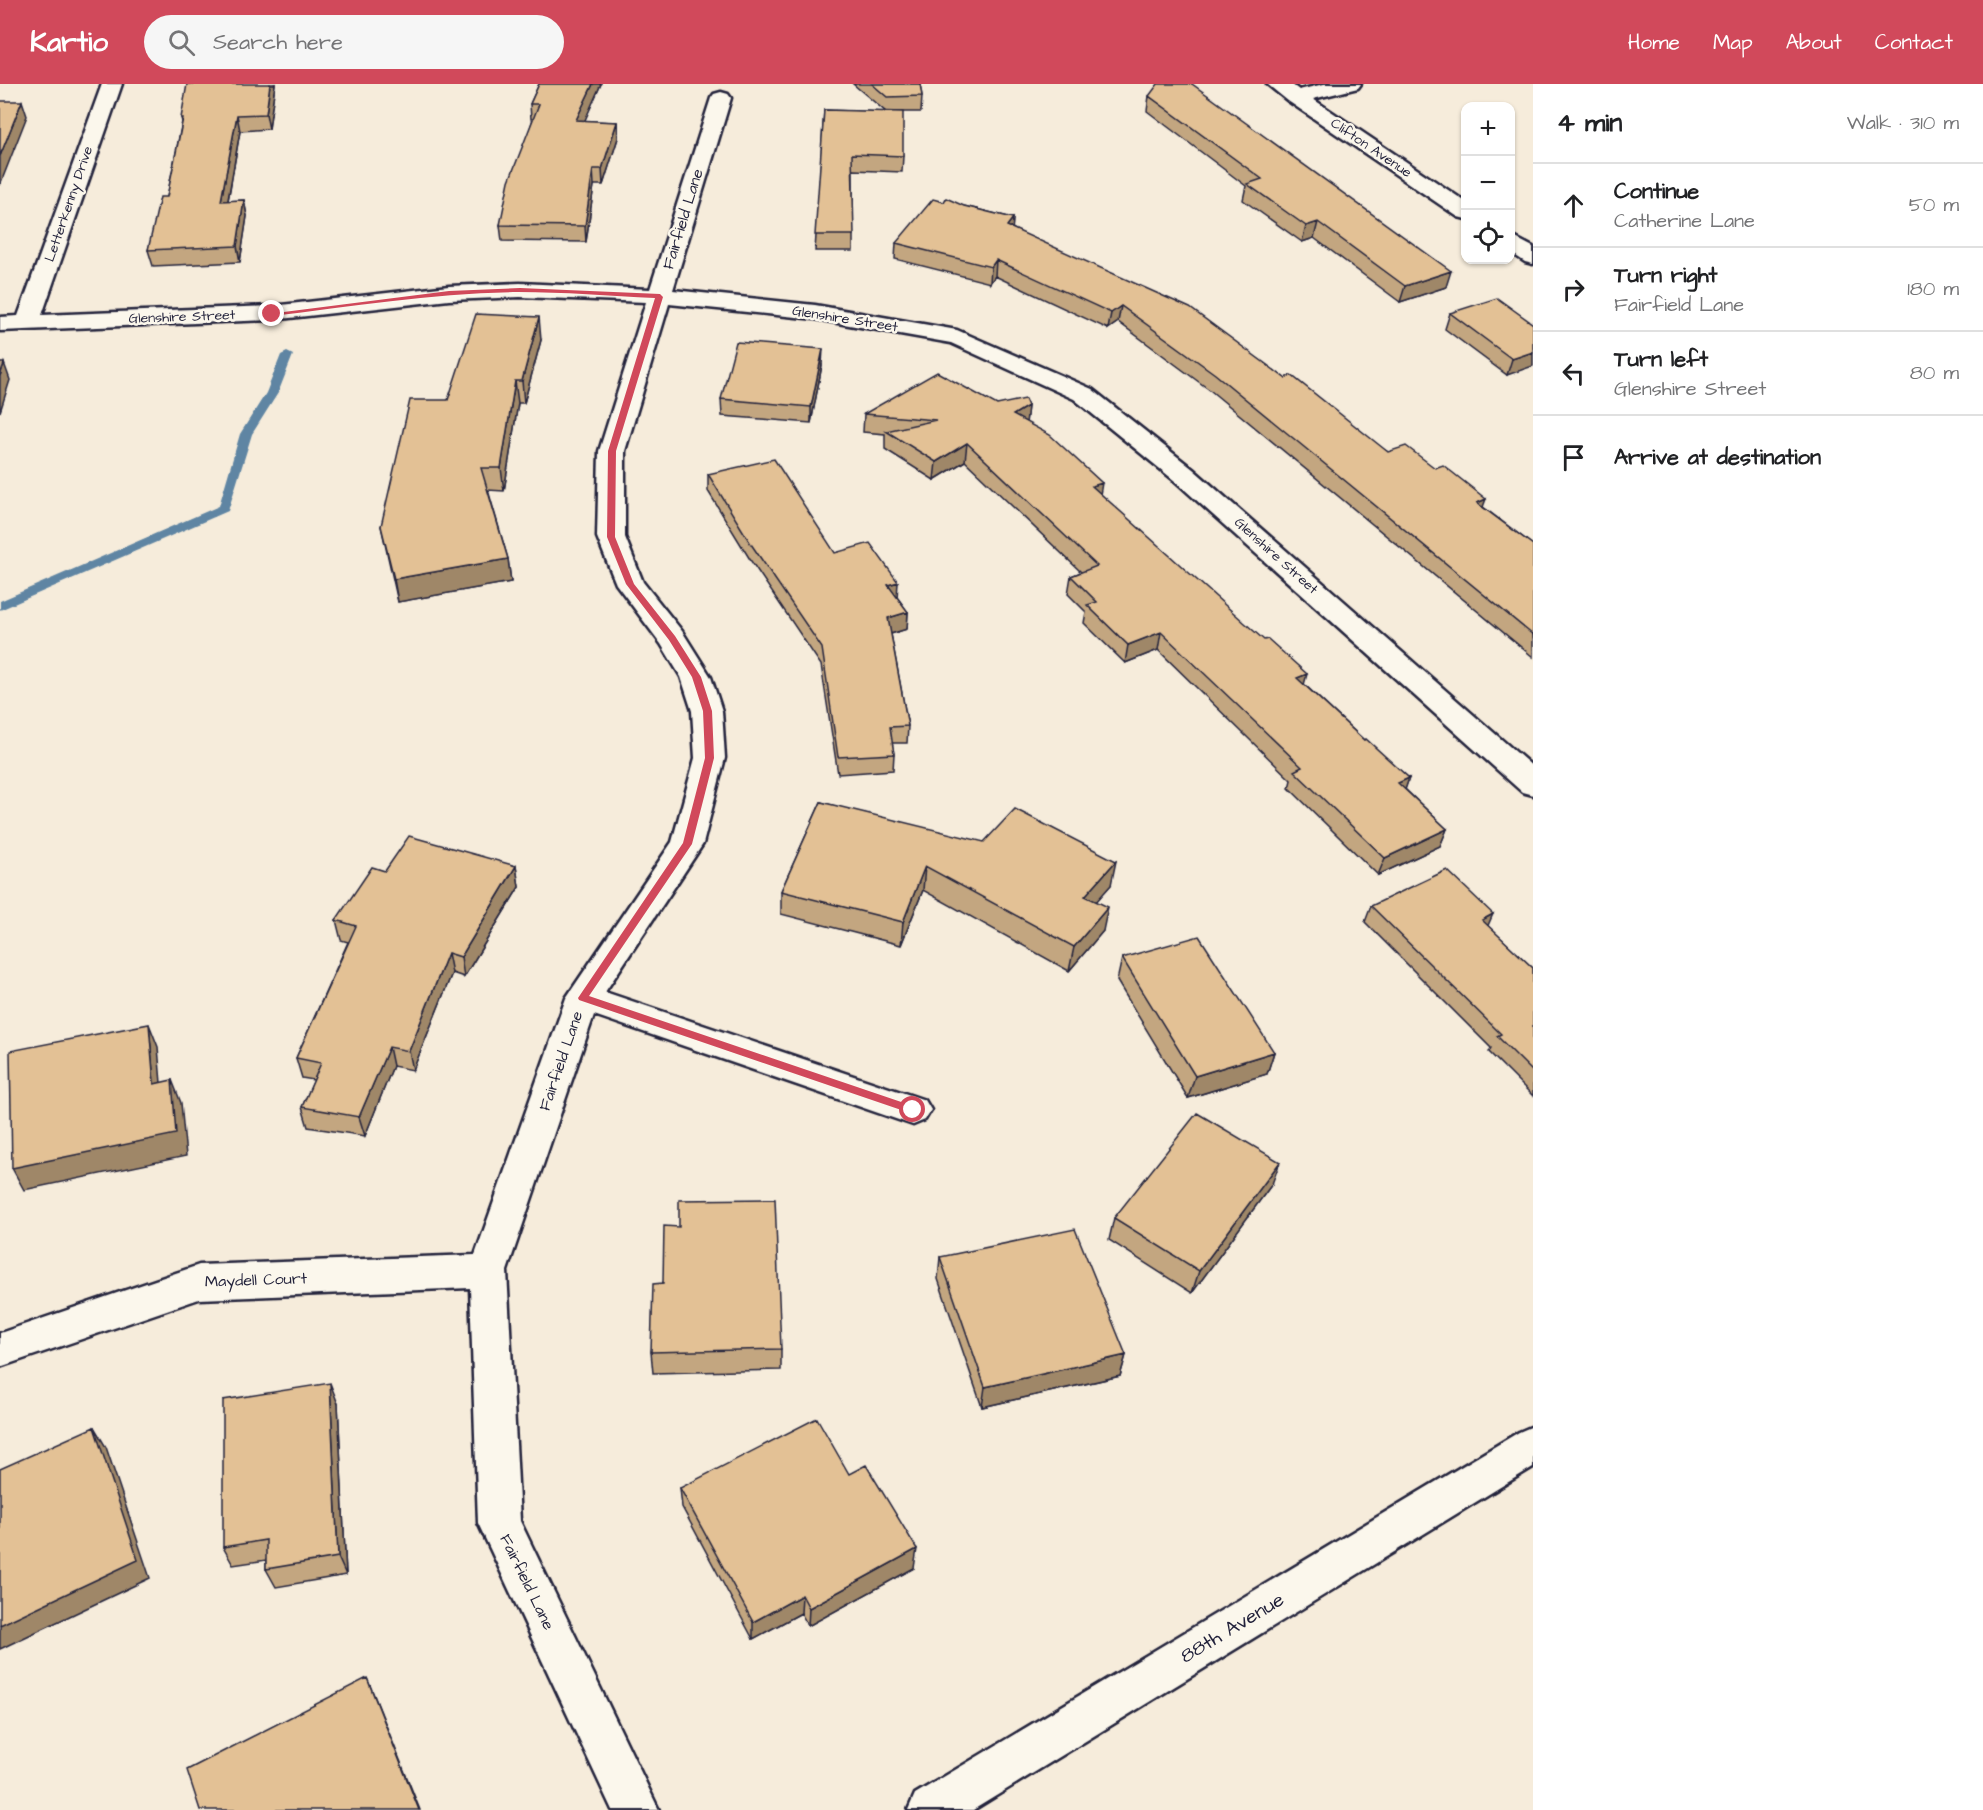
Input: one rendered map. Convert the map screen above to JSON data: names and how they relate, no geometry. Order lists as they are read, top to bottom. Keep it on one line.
{"streets":{"street":["Clifton Avenue","Letterkenny Drive","Fairfield Lane","Glenshire Street","Maydell Court","88th Avenue"]},"crossings":[["Letterkenny Drive","Glenshire Street"],["Fairfield Lane","Glenshire Street"],["Fairfield Lane","Maydell Court"]],"page":{"header":"Kartio","search":"Search here","nav":["Home","Map","About","Contact"],"heading":["4 min","Walk · 310 m"],"map_buttons":["+","−"],"list":[["Continue","Catherine Lane","50 m"],["Turn right","Fairfield Lane","180 m"],["Turn left","Glenshire Street","80 m"],"Arrive at destination"]}}
